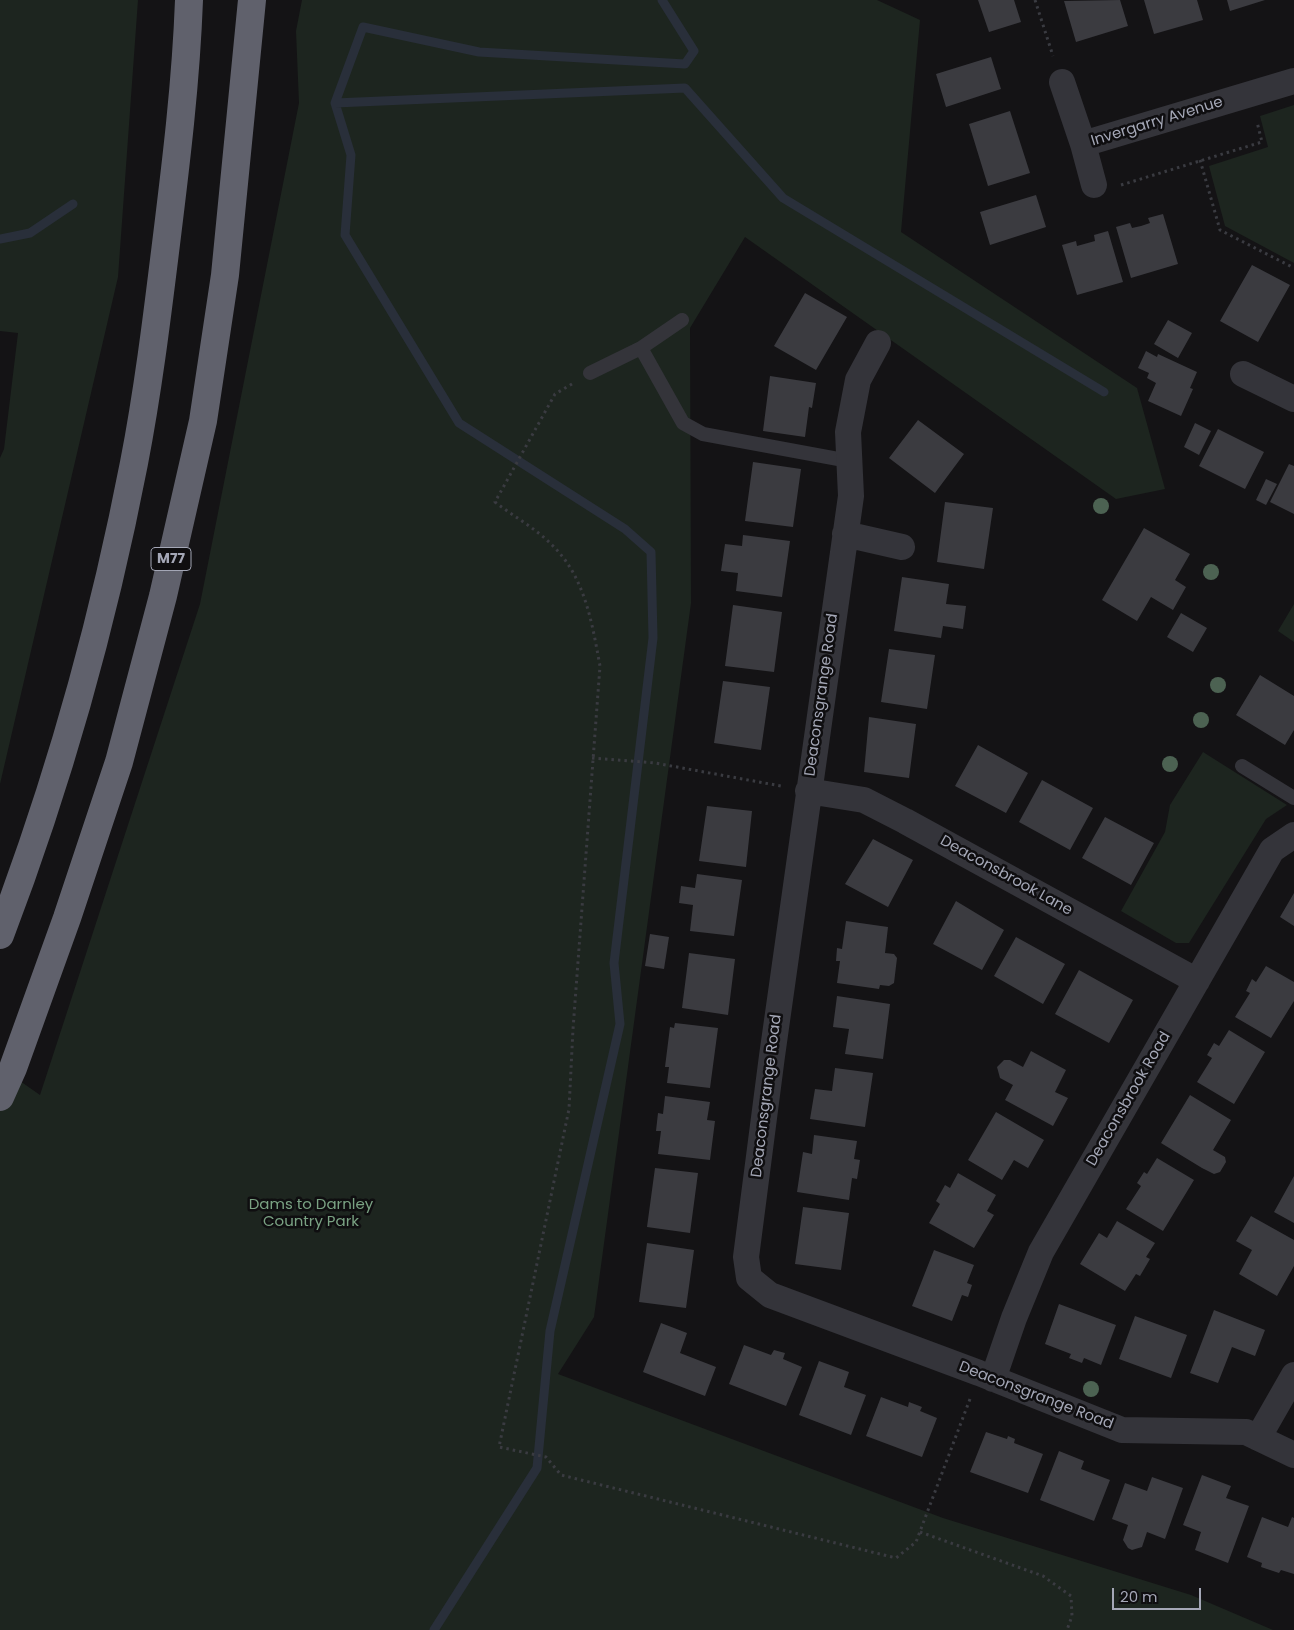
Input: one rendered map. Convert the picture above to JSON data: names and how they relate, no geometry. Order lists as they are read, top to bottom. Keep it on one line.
{"streets":{"highway":["M77"],"street":["Invergarry Avenue","Deaconsgrange Road","Deaconsbrook Lane","Deaconsbrook Road"]},"crossings":[["Deaconsgrange Road","Deaconsbrook Lane"],["Deaconsgrange Road","Deaconsbrook Road"],["Deaconsbrook Lane","Deaconsbrook Road"]],"parks":["Dams to Darnley Country Park"],"scale_bar":"20 m"}
